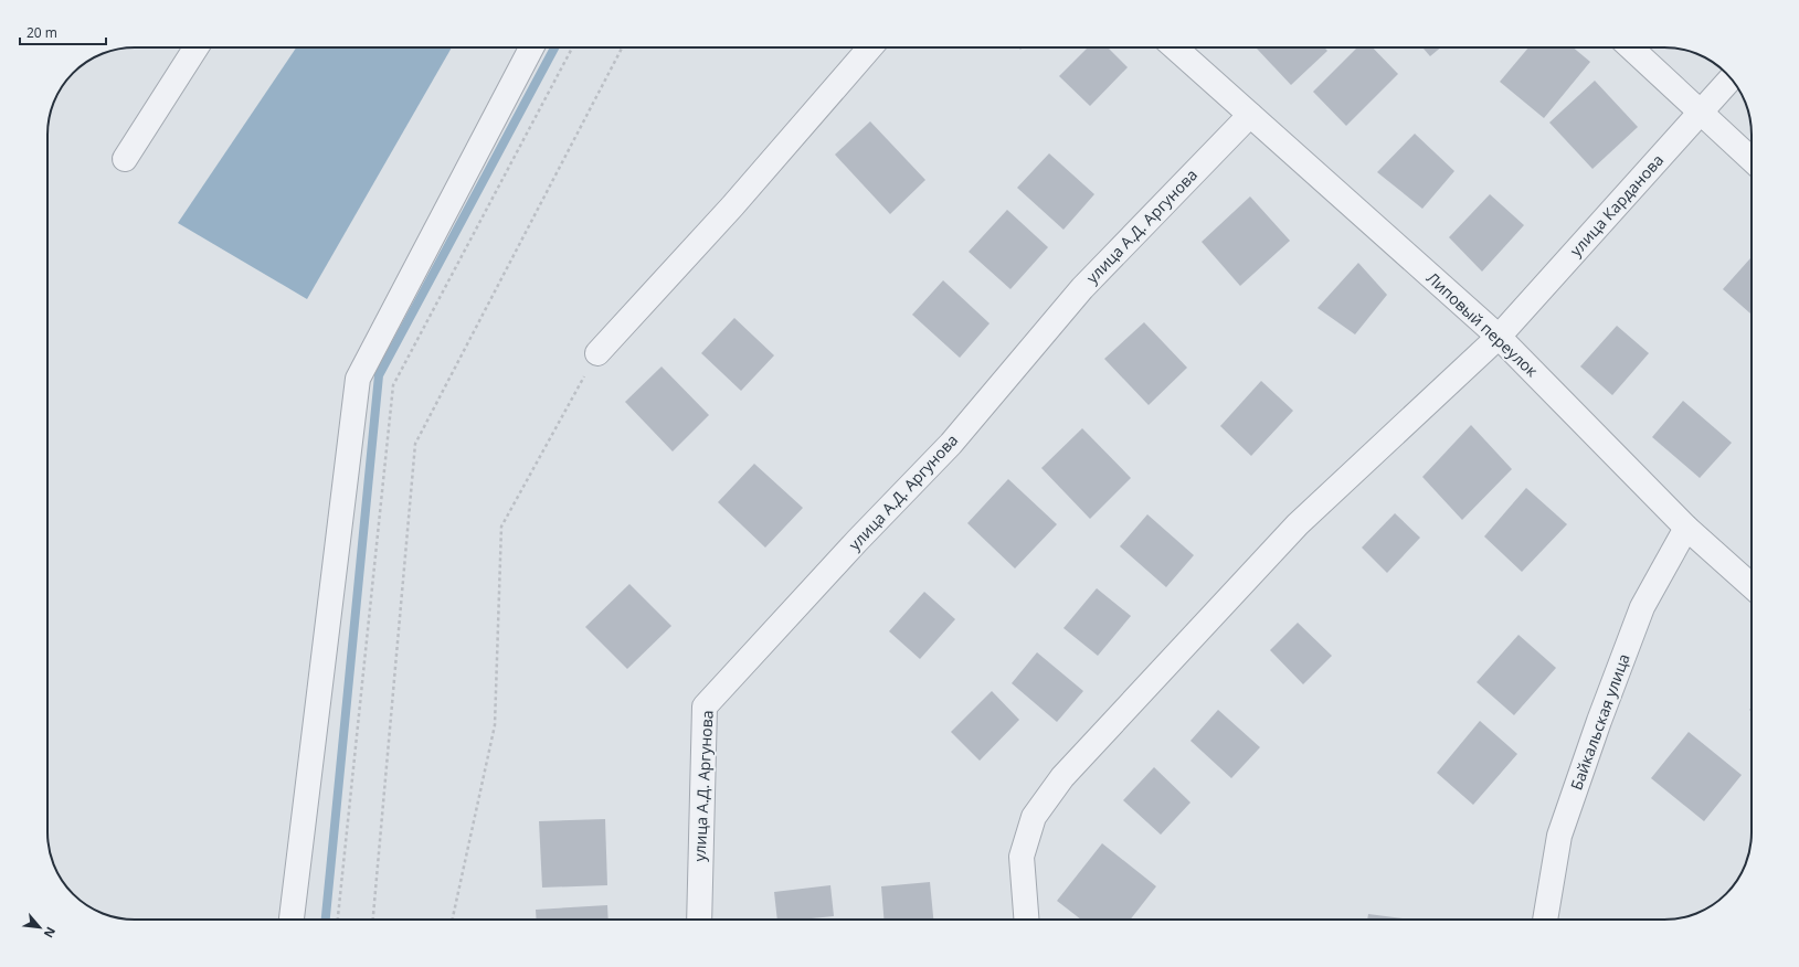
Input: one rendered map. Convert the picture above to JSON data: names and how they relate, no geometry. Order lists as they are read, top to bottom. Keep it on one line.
{"streets":{"street":["улица Карданова","улица А.Д. Аргунова","Липовый переулок","Байкальская улица"]},"crossings":[["улица Карданова","Липовый переулок"],["улица А.Д. Аргунова","Липовый переулок"],["Липовый переулок","Байкальская улица"]],"scale_bar":"20 m","north":"bottom right"}
